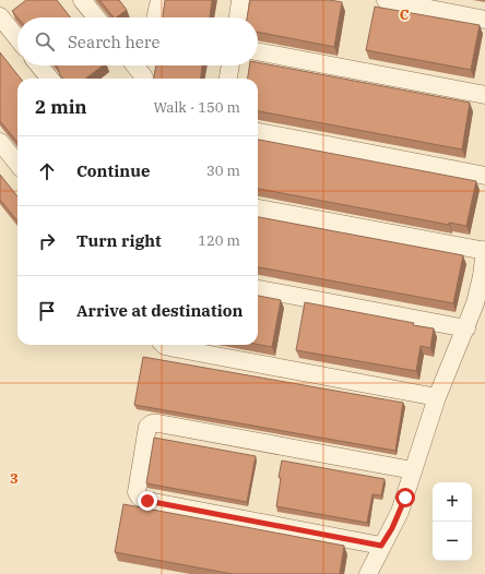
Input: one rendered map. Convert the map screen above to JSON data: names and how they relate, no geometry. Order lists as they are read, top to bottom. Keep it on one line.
{"page":{"search":"Search here","heading":["2 min","Walk · 150 m"],"list":[["Continue","30 m"],["Turn right","120 m"],"Arrive at destination"],"map_buttons":["+","−"]},"grid":{"columns":["C"],"rows":["3"]}}
